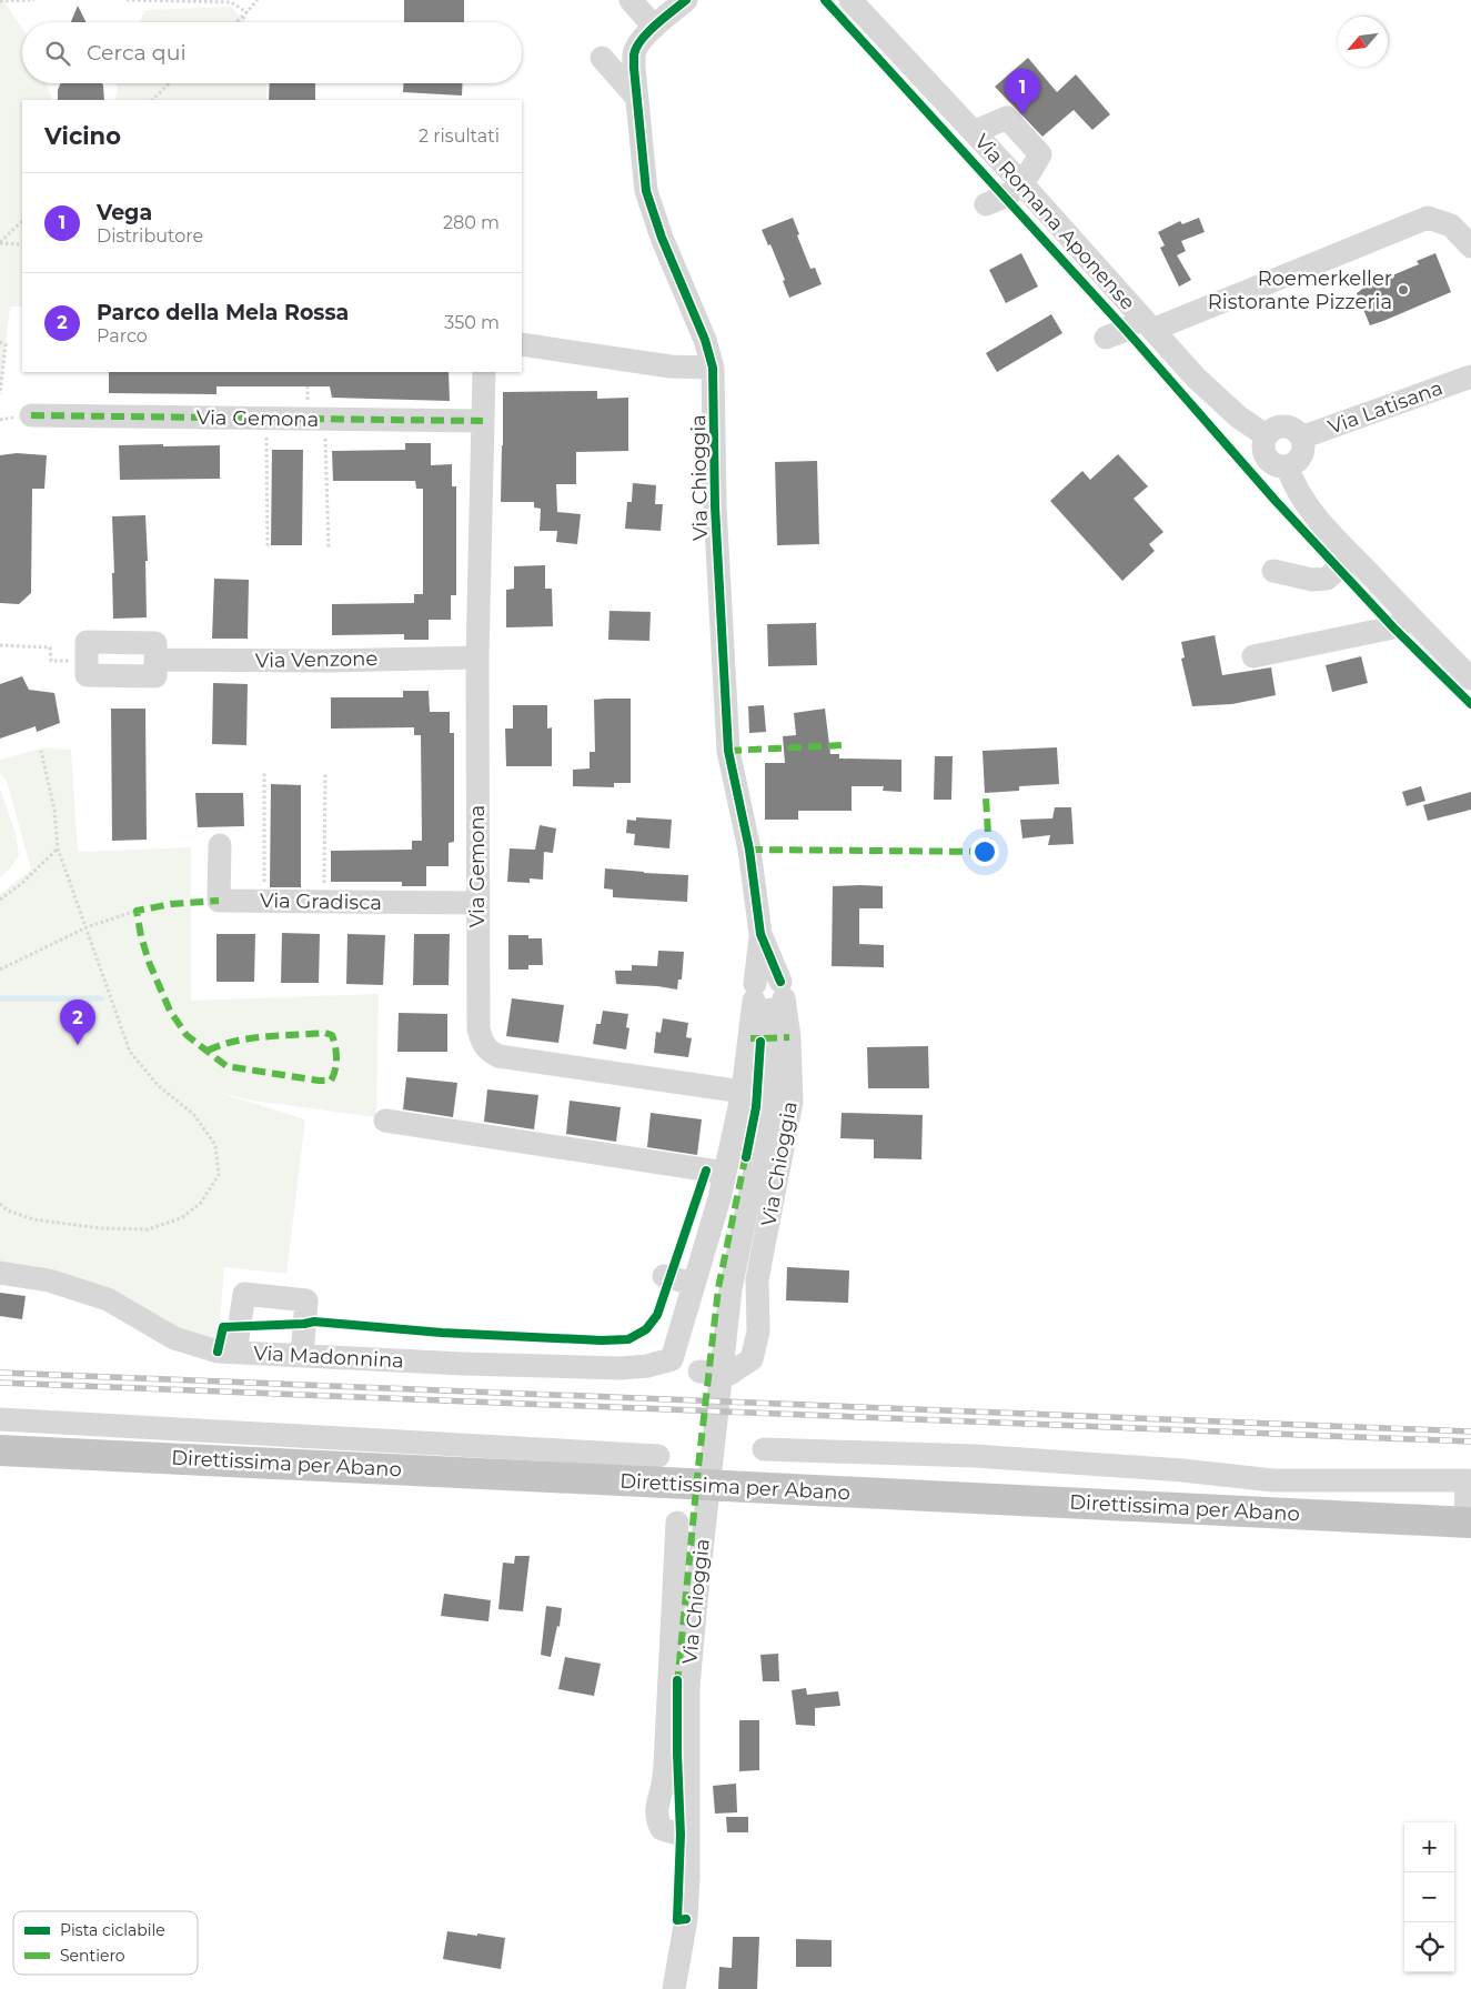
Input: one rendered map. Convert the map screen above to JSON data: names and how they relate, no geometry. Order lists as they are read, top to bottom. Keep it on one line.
{"streets":{"highway":["Direttissima per Abano"],"street":["Via Romana Aponense","Via Latisana","Via Gemona","Via Chioggia","Via Venzone","Via Gradisca","Via Madonnina"]},"crossings":[["Via Romana Aponense","Via Latisana"],["Via Gemona","Via Venzone"],["Via Gemona","Via Gradisca"],["Via Chioggia","Via Madonnina"]],"places":["Roemerkeller Ristorante Pizzeria"],"legend":["Pista ciclabile","Sentiero"],"north":"bottom left","page":{"search":"Cerca qui","pins":["1","2"],"heading":["Vicino","2 risultati"],"list":[{"mark":"1","name":"Vega","note":"Distributore","value":"280 m"},{"mark":"2","name":"Parco della Mela Rossa","note":"Parco","value":"350 m"}],"map_buttons":["+","−"]}}
